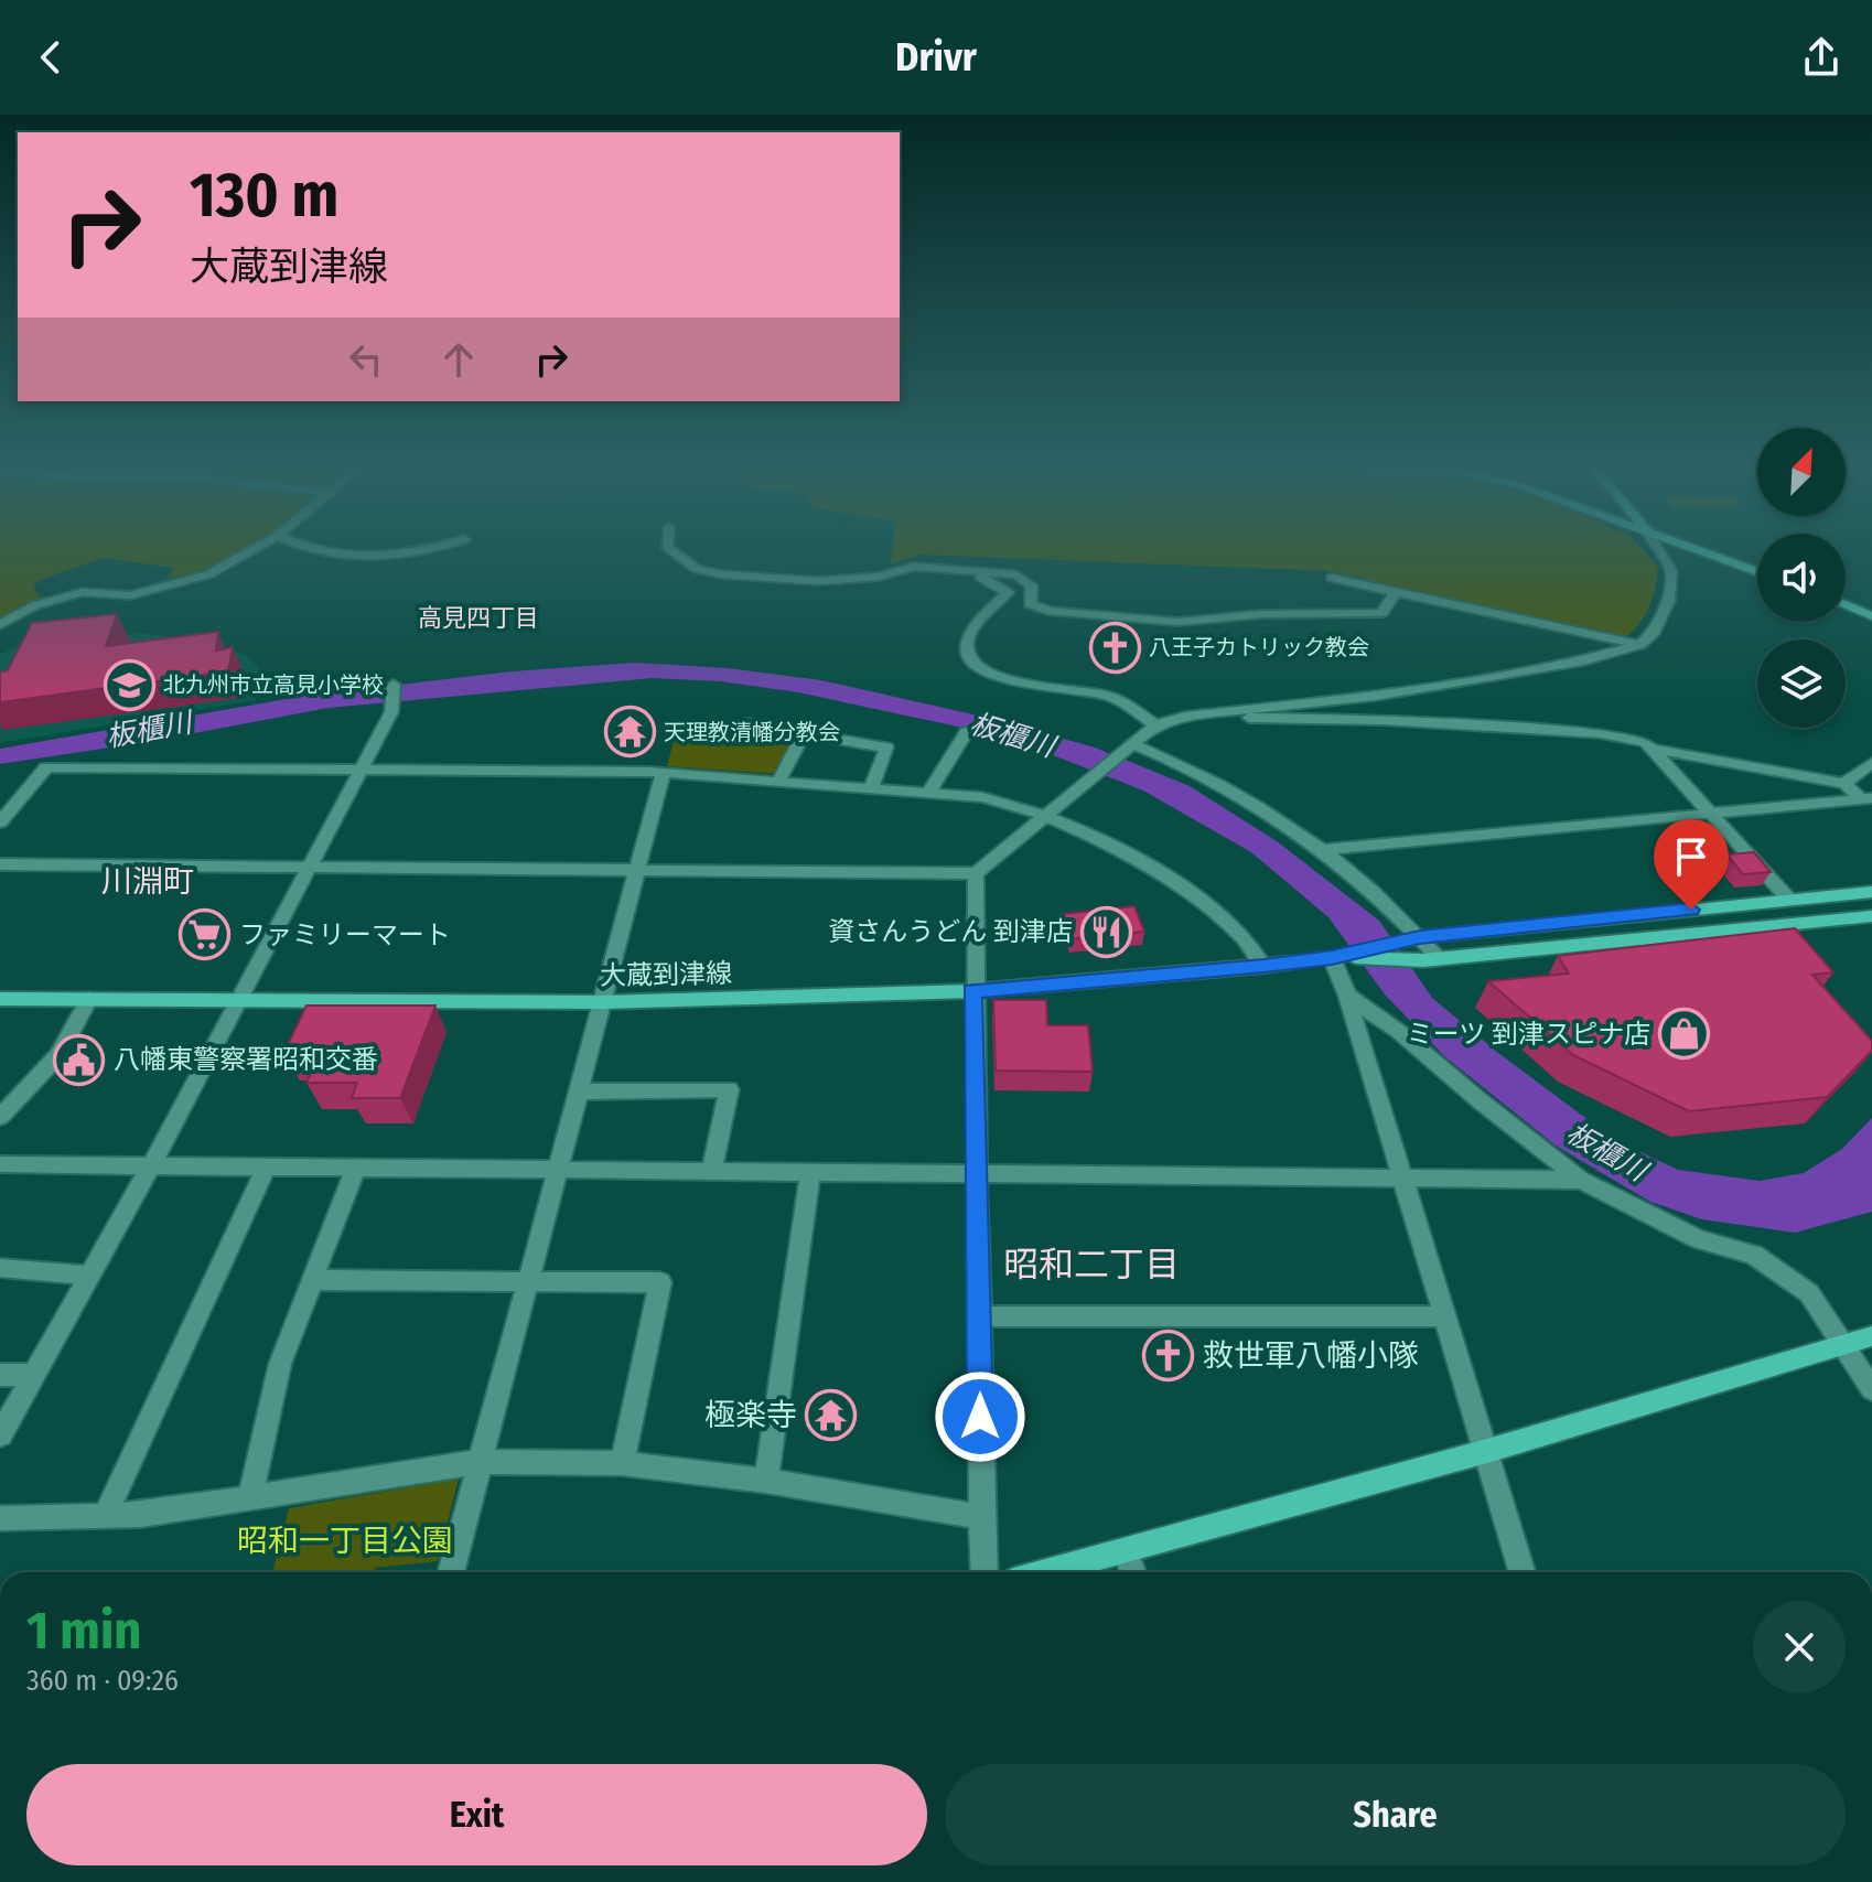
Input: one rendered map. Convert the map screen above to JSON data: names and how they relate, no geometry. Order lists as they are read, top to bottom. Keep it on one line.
{"streets":{"main road":["大蔵到津線"]},"districts":["高見四丁目","川淵町","昭和二丁目"],"water":["板櫃川"],"parks":["昭和一丁目公園"],"places":{"church":["八王子カトリック教会","救世軍八幡小隊"],"school or university":["北九州市立高見小学校"],"temple":["天理教清幡分教会","極楽寺"],"restaurant":["資さんうどん 到津店"],"supermarket":["ファミリーマート"],"shop":["ミーツ 到津スピナ店"],"public building":["八幡東警察署昭和交番"]},"north":"top right","page":{"header":"Drivr","turn":["130 m","大蔵到津線"],"heading":["1 min","360 m · 09:26"],"buttons":["Exit","Share"]}}
